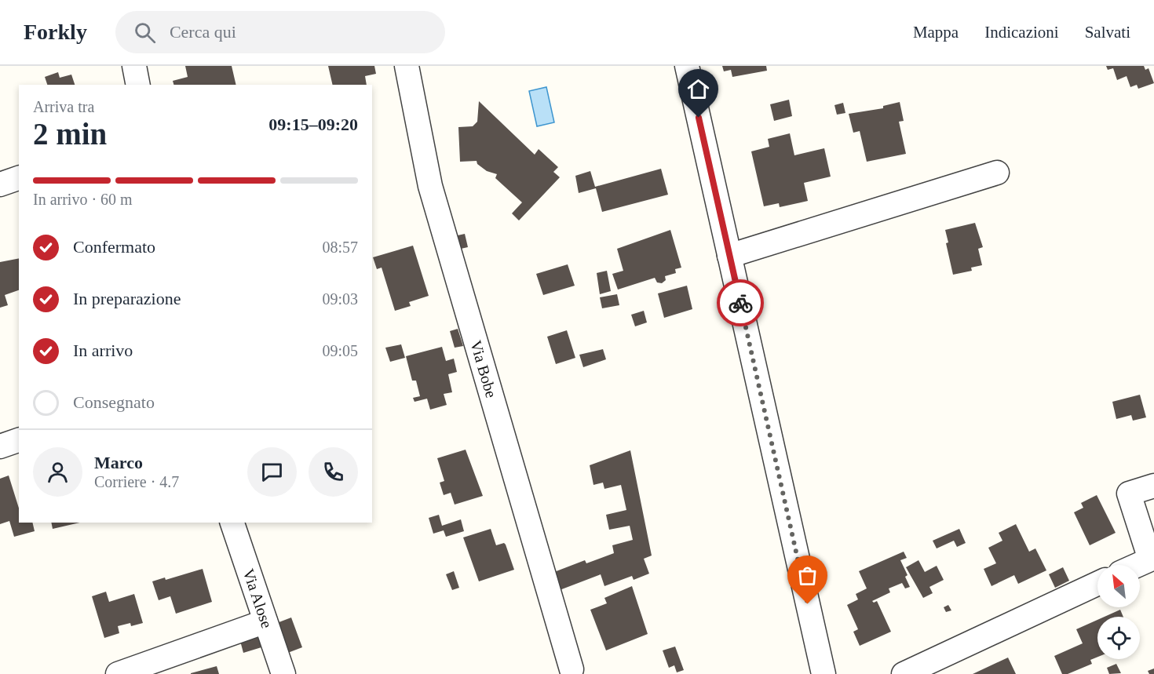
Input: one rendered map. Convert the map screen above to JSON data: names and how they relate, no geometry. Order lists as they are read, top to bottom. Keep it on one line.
{"streets":{"street":["Via Bobe","Via Alose"]},"north":"top left","page":{"header":"Forkly","search":"Cerca qui","nav":["Mappa","Indicazioni","Salvati"],"heading":["2 min","Arriva tra","09:15–09:20"],"panel":["Marco","Corriere · 4.7"],"bar":"In arrivo · 60 m","list":[["Confermato","08:57"],["In preparazione","09:03"],["In arrivo","09:05"],"Consegnato"]}}
